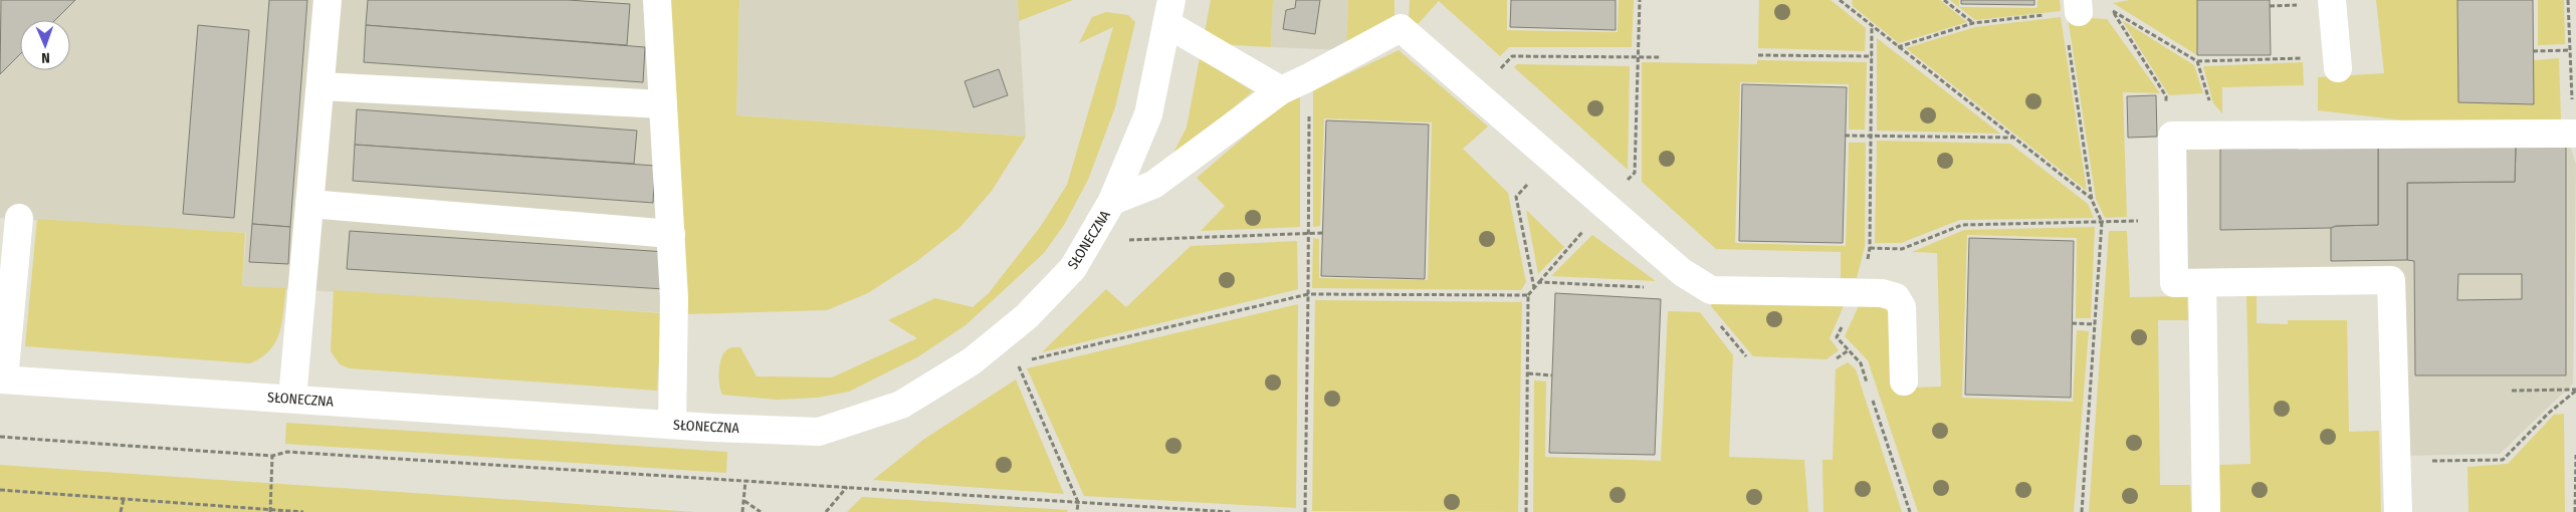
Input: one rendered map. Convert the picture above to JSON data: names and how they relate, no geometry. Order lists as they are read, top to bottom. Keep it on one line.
{"streets":{"street":["SŁONECZNA"]},"north":"bottom"}
